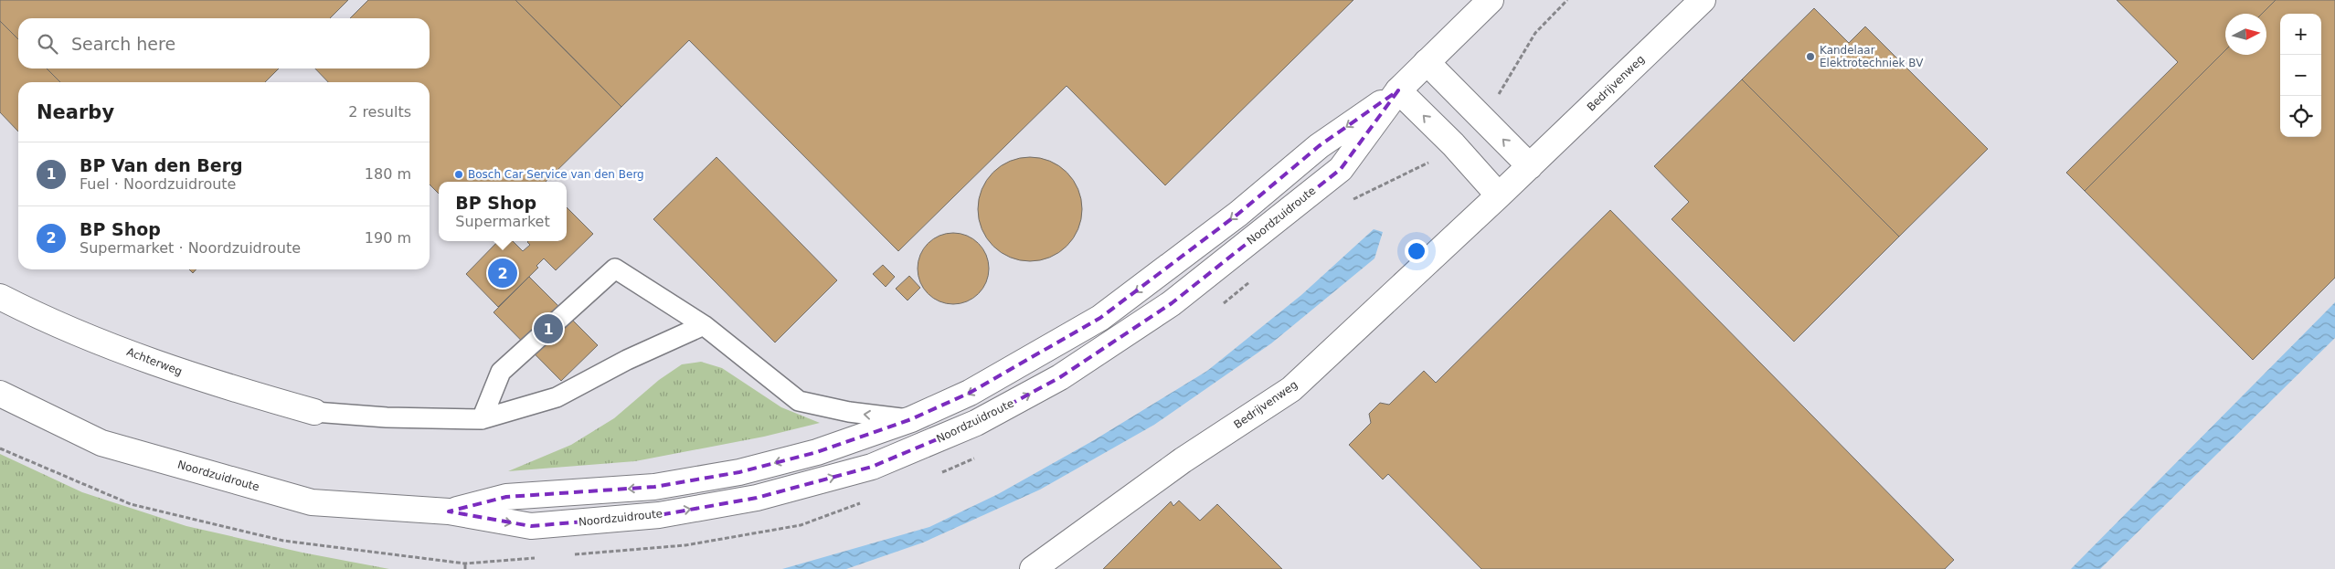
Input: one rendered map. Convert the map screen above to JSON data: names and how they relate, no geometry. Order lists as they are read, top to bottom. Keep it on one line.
{"streets":{"main road":["Bedrijvenweg","Noordzuidroute","Achterweg"]},"places":["Kandelaar Elektrotechniek BV","Bosch Car Service van den Berg"],"north":"right","page":{"map_buttons":["+","−"],"search":"Search here","heading":["Nearby","2 results"],"list":[{"mark":"1","name":"BP Van den Berg","note":"Fuel · Noordzuidroute","value":"180 m"},{"mark":"2","name":"BP Shop","note":"Supermarket · Noordzuidroute","value":"190 m"}],"popup":["BP Shop","Supermarket"],"pins":["2","1"]}}
